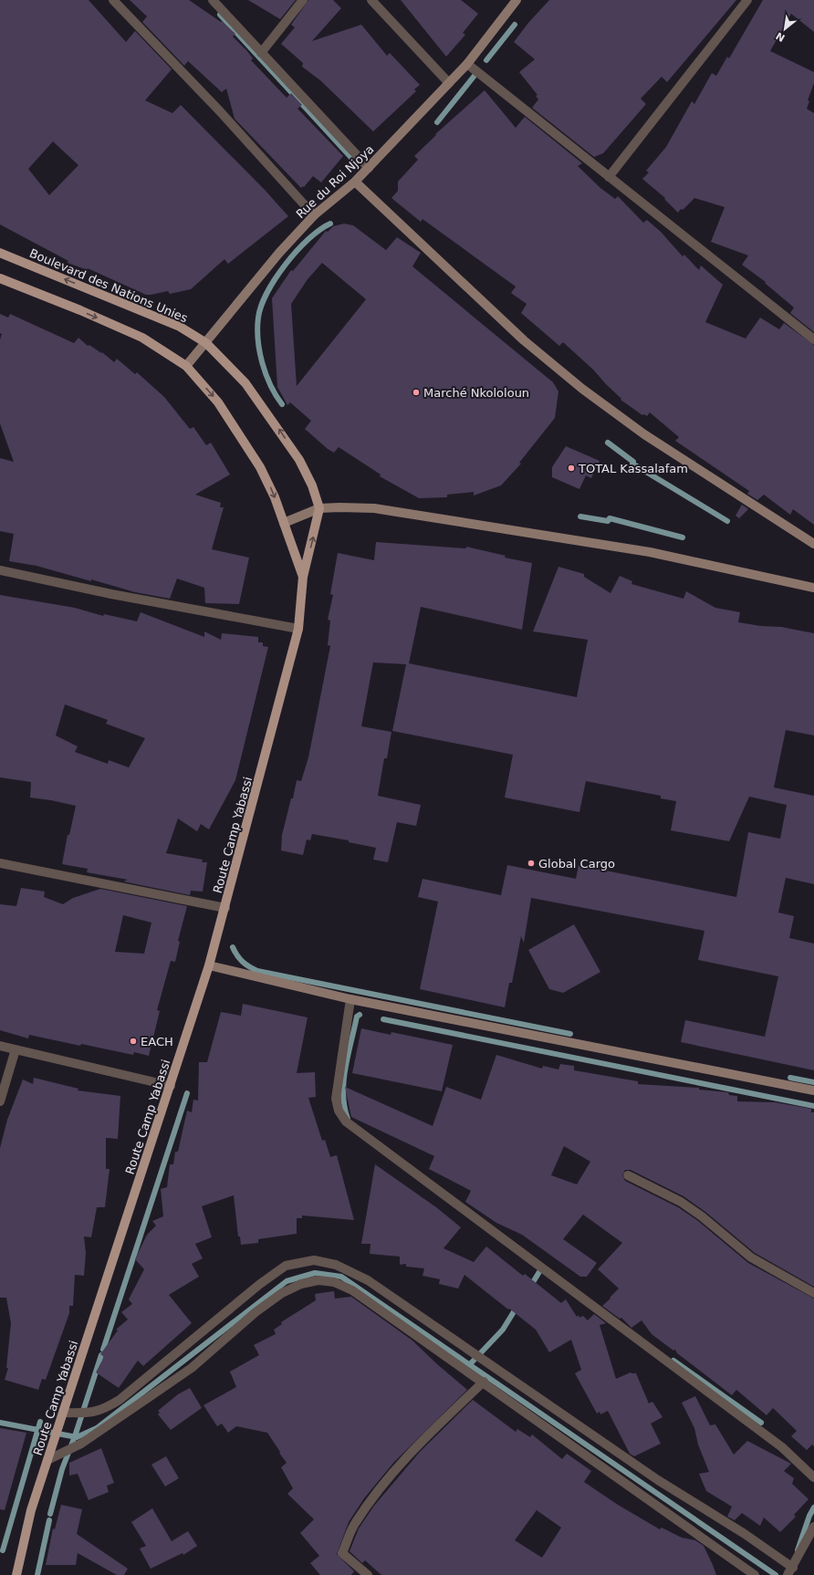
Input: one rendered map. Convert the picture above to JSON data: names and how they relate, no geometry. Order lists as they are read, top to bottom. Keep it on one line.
{"streets":{"main road":["Boulevard des Nations Unies","Route Camp Yabassi"],"street":["Rue du Roi Njoya"]},"crossings":[["Rue du Roi Njoya","Boulevard des Nations Unies"],["Boulevard des Nations Unies","Route Camp Yabassi"]],"places":["Marché Nkololoun","TOTAL Kassalafam","Global Cargo","EACH"],"north":"bottom left"}
